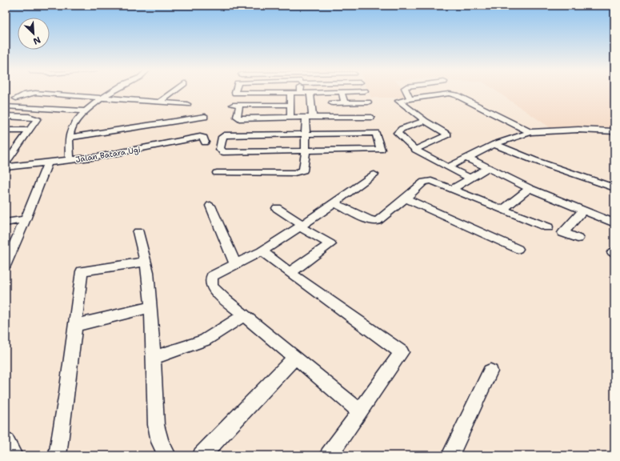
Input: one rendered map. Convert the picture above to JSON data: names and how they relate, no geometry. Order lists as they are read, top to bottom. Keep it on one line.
{"streets":{"street":["Jalan Batara Ugi"]},"north":"bottom right"}
